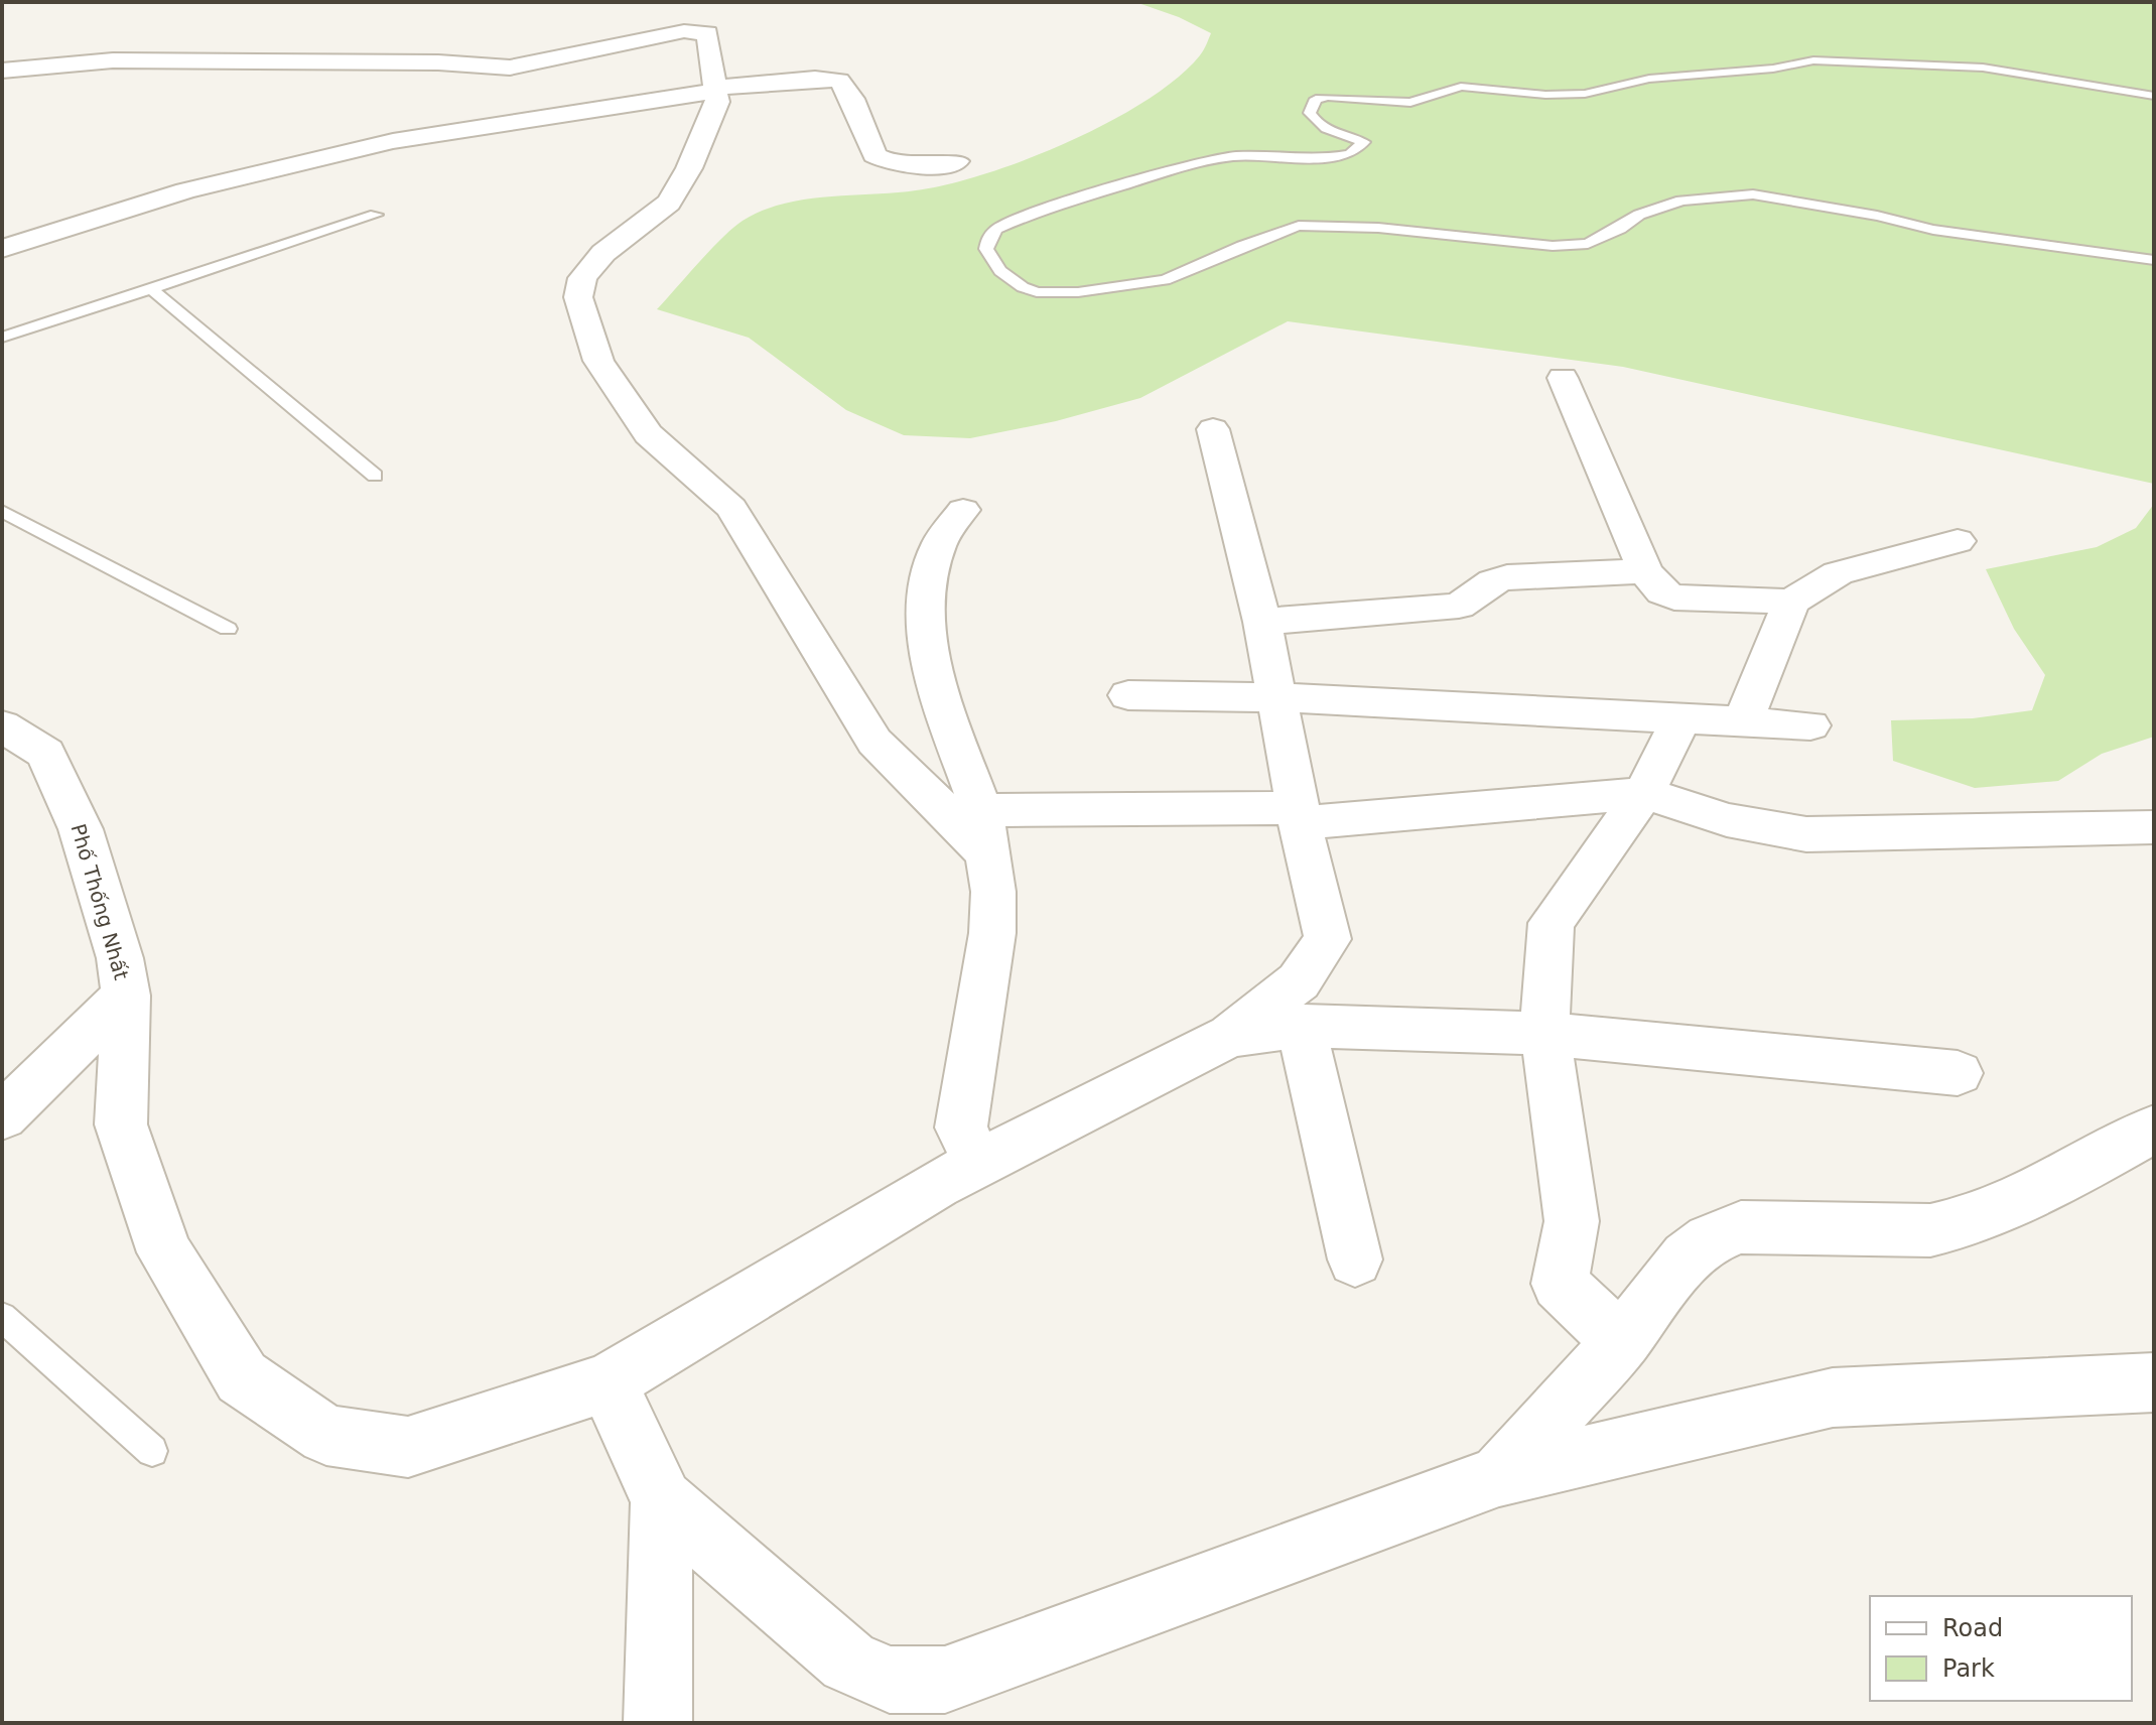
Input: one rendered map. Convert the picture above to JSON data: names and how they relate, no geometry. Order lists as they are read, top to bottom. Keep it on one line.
{"streets":{"street":["Phố Thống Nhất"]},"legend":["Road","Park"]}
